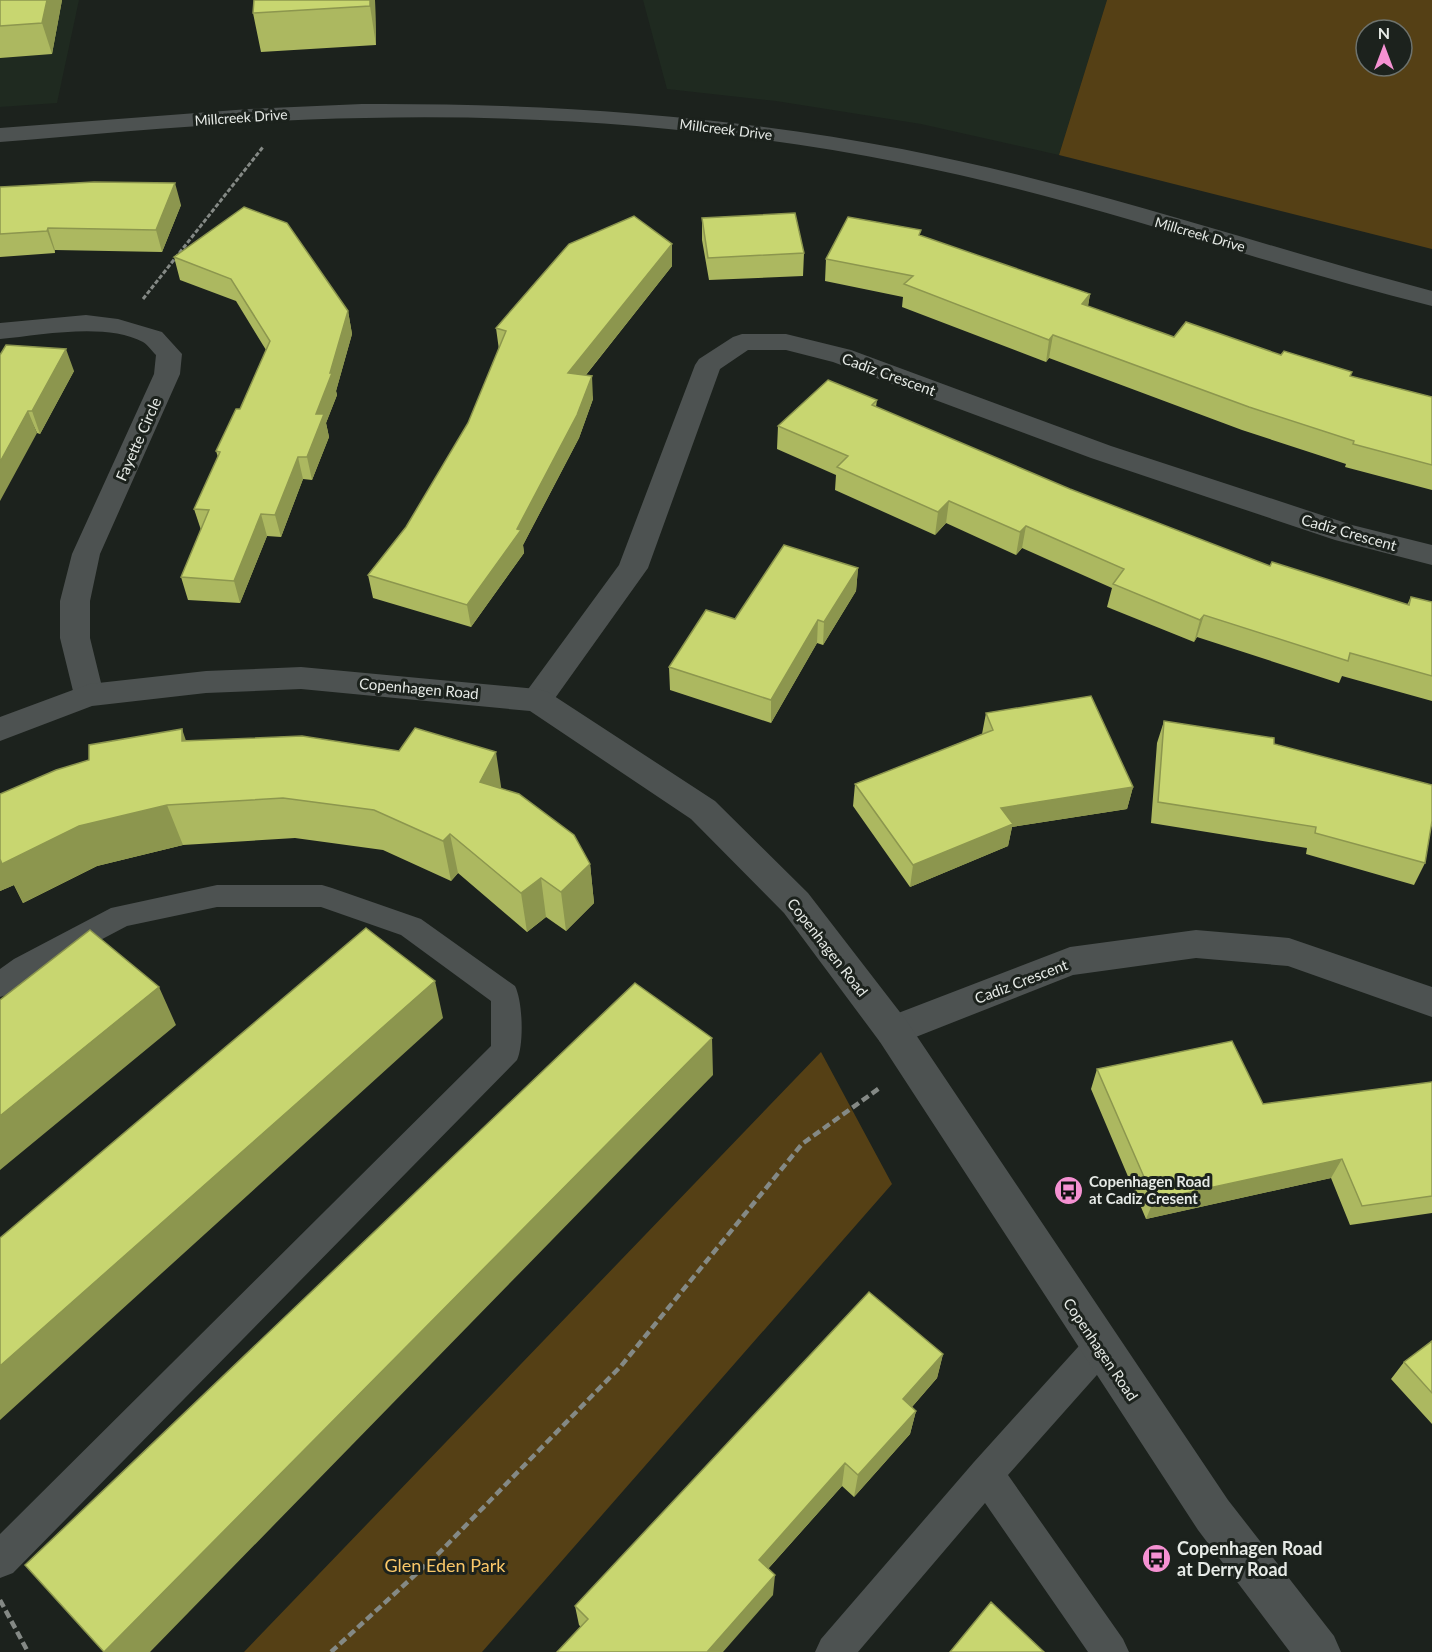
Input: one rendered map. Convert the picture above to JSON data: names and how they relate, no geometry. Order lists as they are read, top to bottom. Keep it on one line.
{"streets":{"street":["Millcreek Drive","Cadiz Crescent","Fayette Circle","Copenhagen Road"]},"crossings":[["Cadiz Crescent","Copenhagen Road"],["Fayette Circle","Copenhagen Road"]],"parks":["Glen Eden Park"],"places":{"bus stop":["Copenhagen Road at Cadiz Cresent","Copenhagen Road at Derry Road"]},"north":"top"}
